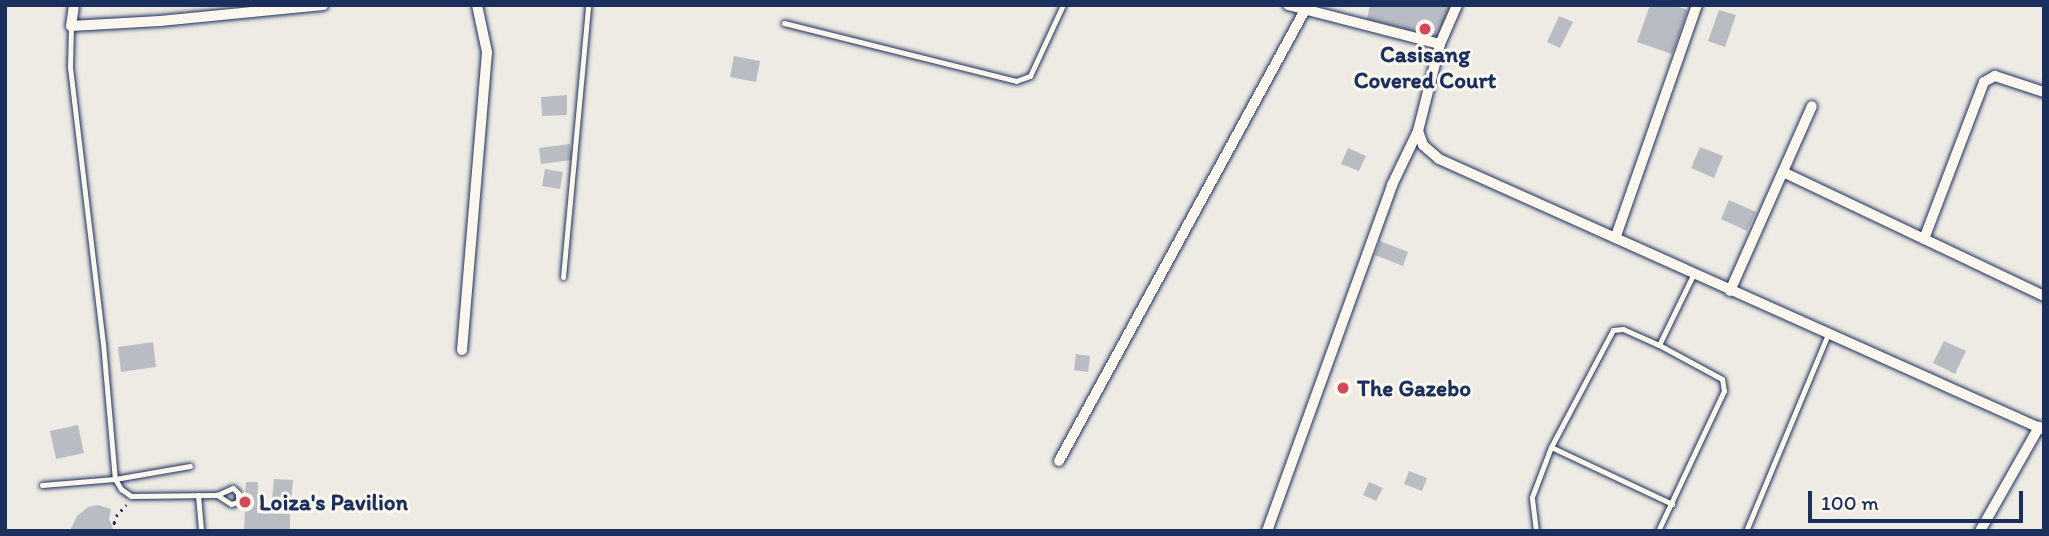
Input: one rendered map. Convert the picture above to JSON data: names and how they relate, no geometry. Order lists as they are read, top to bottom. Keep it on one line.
{"places":["Casisang Covered Court","The Gazebo","Loiza's Pavilion"],"scale_bar":"100 m"}
